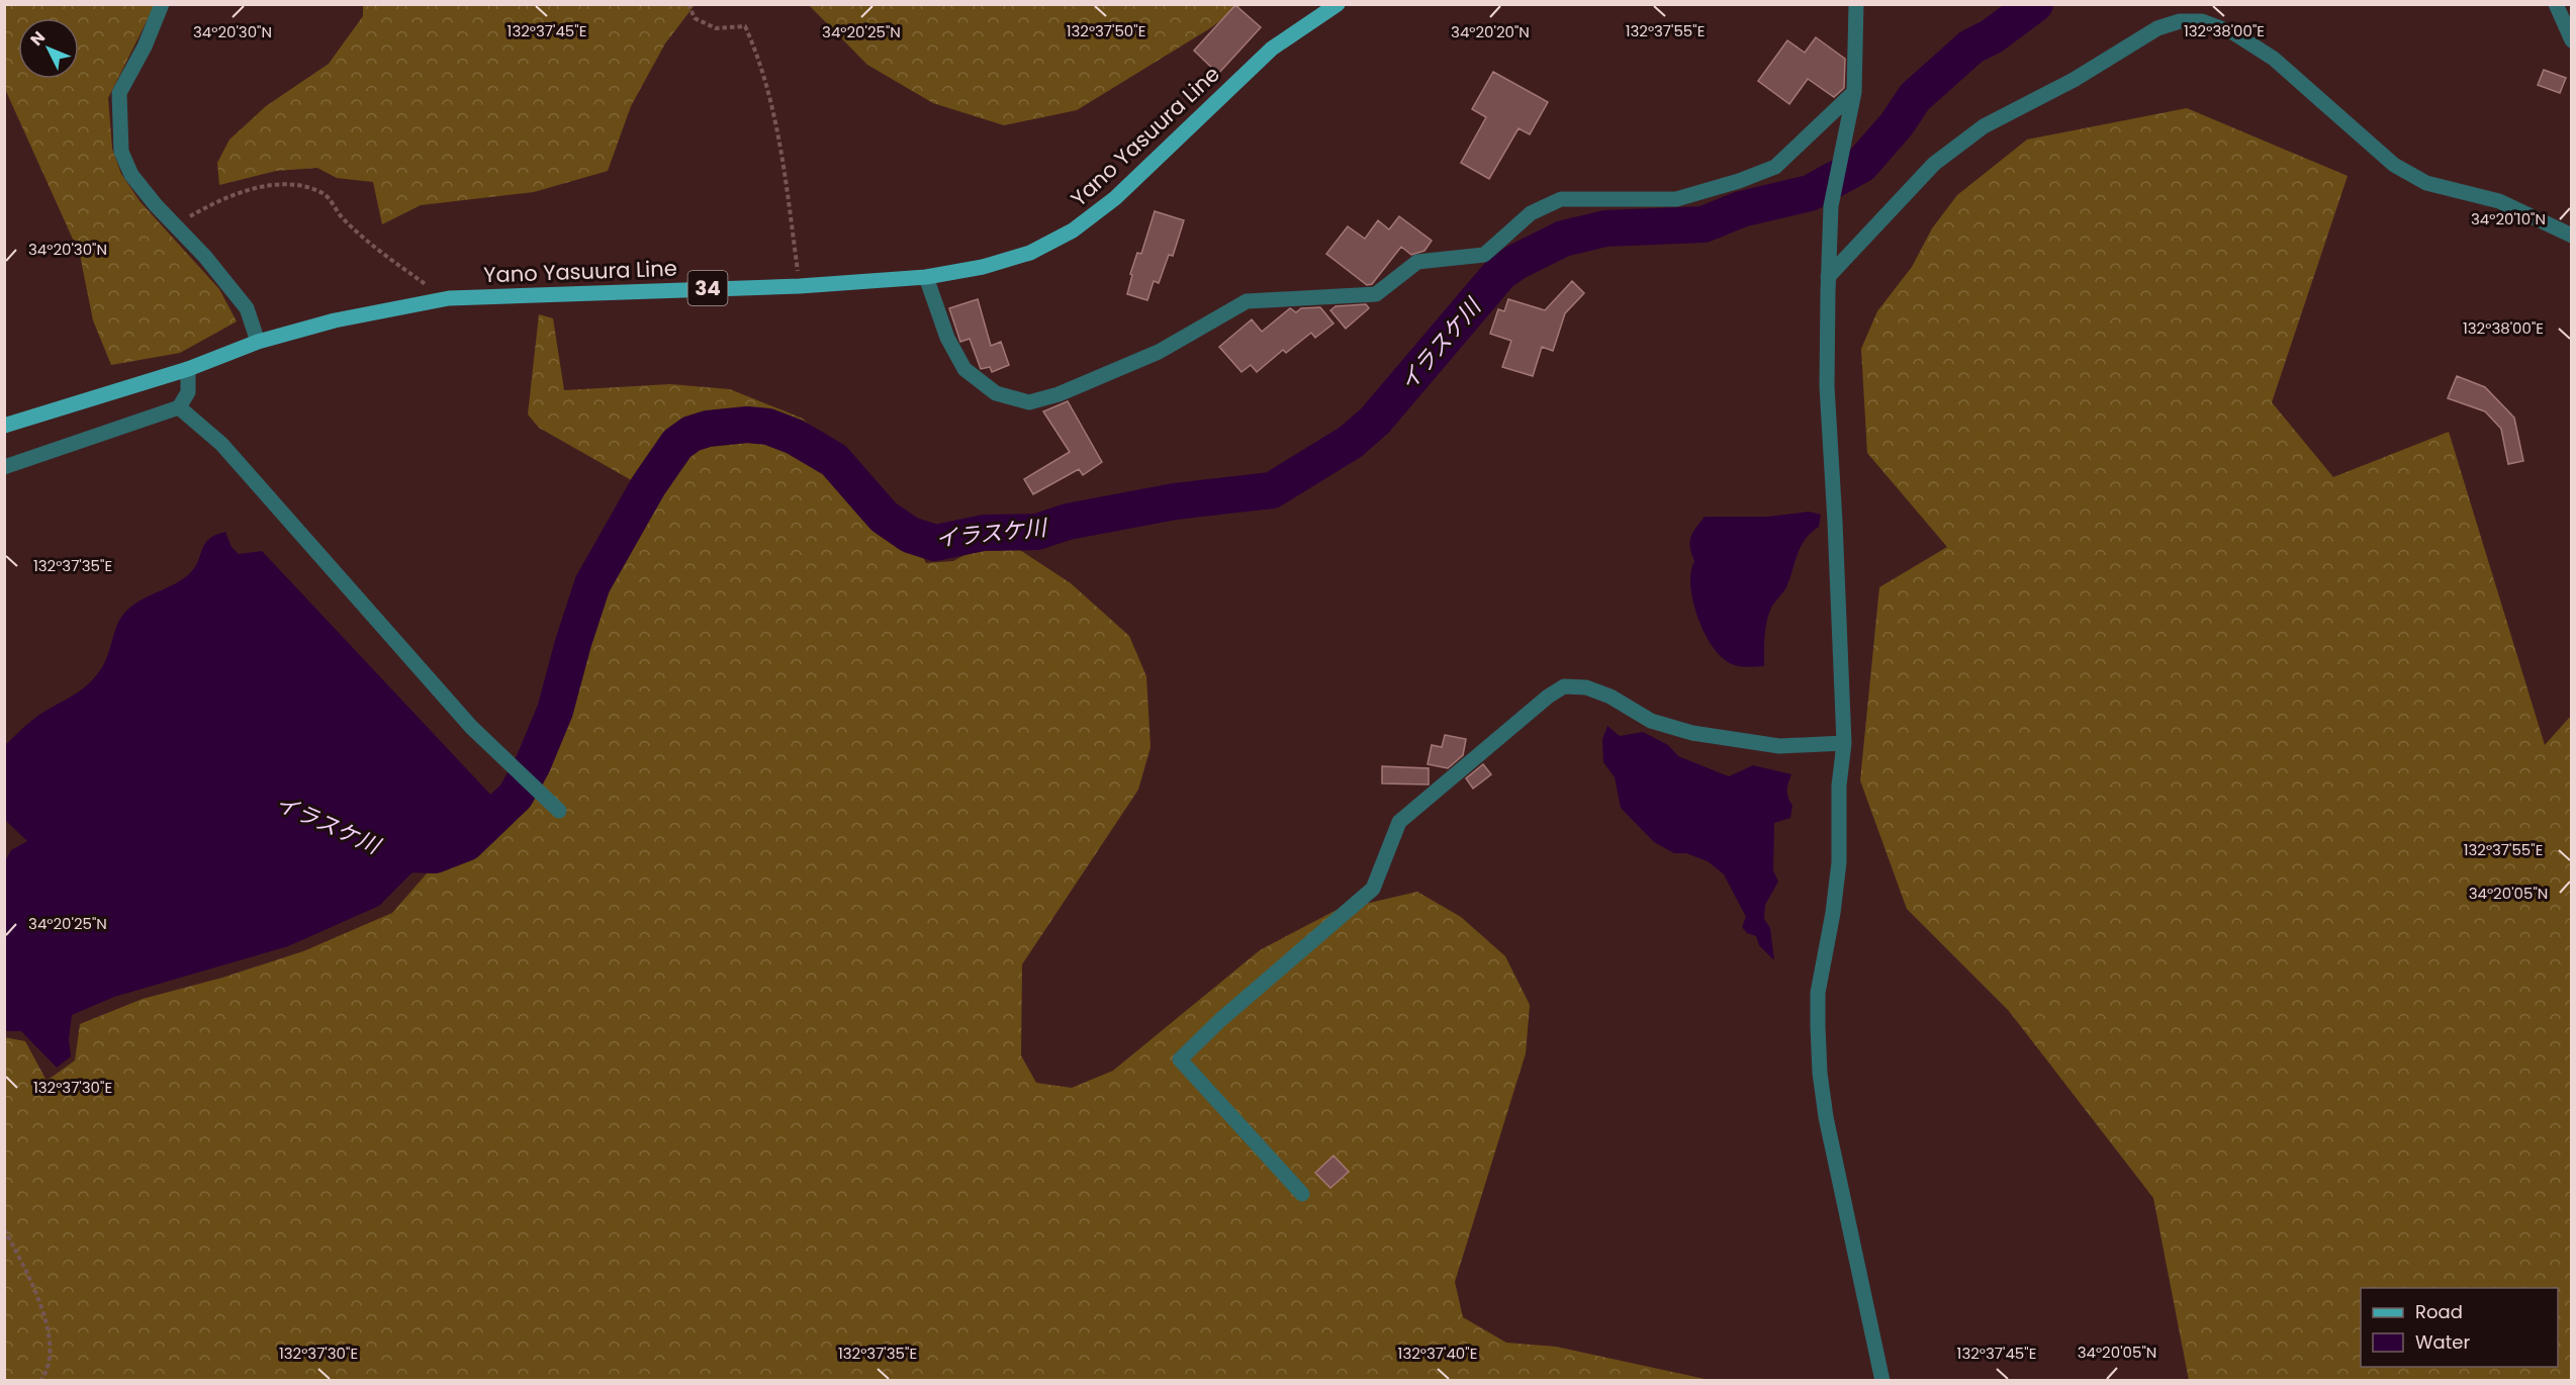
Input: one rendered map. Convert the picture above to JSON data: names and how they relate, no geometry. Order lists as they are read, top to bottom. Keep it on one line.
{"streets":{"main road":["Yano Yasuura Line","34"]},"water":["イラスケ川"],"legend":["Road","Water"],"north":"top left","coordinates":["132°37'45\"E","132°37'50\"E","132°37'55\"E","132°38'00\"E","34°20'30\"N","34°20'25\"N","34°20'20\"N","34°20'10\"N","132°37'35\"E","34°20'05\"N","132°37'30\"E","132°37'40\"E"]}
